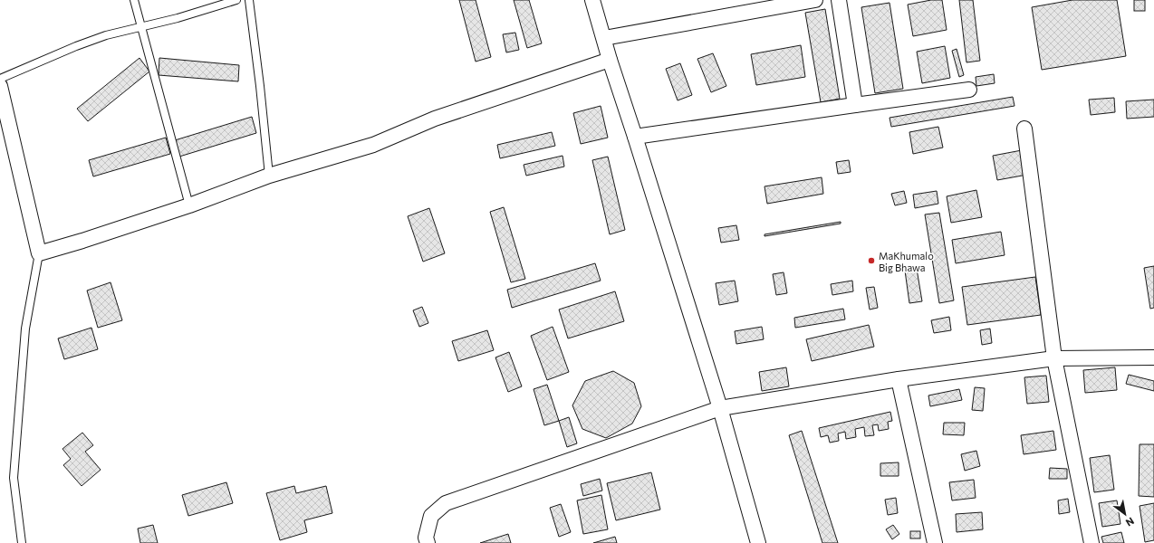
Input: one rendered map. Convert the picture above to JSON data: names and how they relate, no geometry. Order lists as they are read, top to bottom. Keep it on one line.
{"places":["MaKhumalo Big Bhawa"],"north":"bottom right"}
